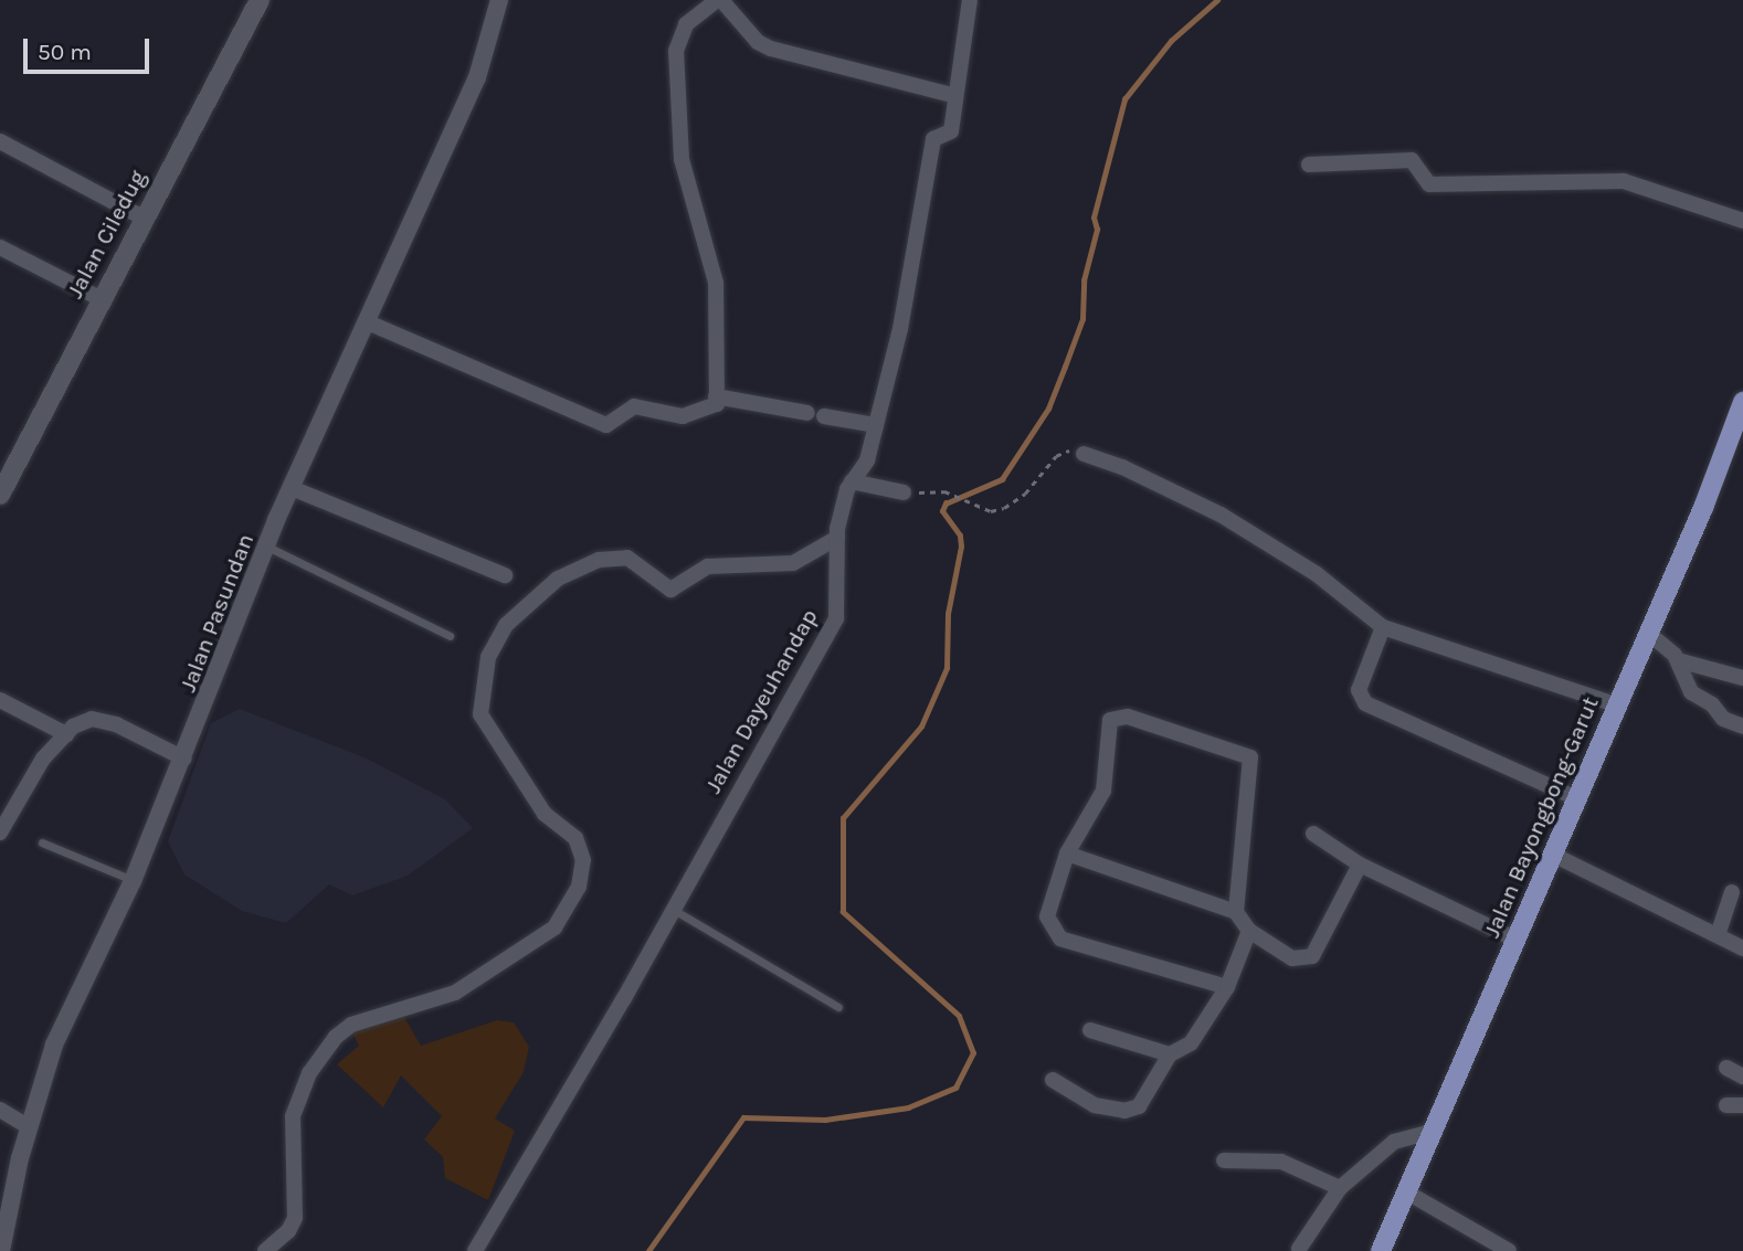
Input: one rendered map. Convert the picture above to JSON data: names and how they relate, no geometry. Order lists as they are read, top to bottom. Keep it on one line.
{"streets":{"main road":["Jalan Ciledug","Jalan Bayongbong-Garut"],"street":["Jalan Pasundan","Jalan Dayeuhandap"]},"scale_bar":"50 m"}
